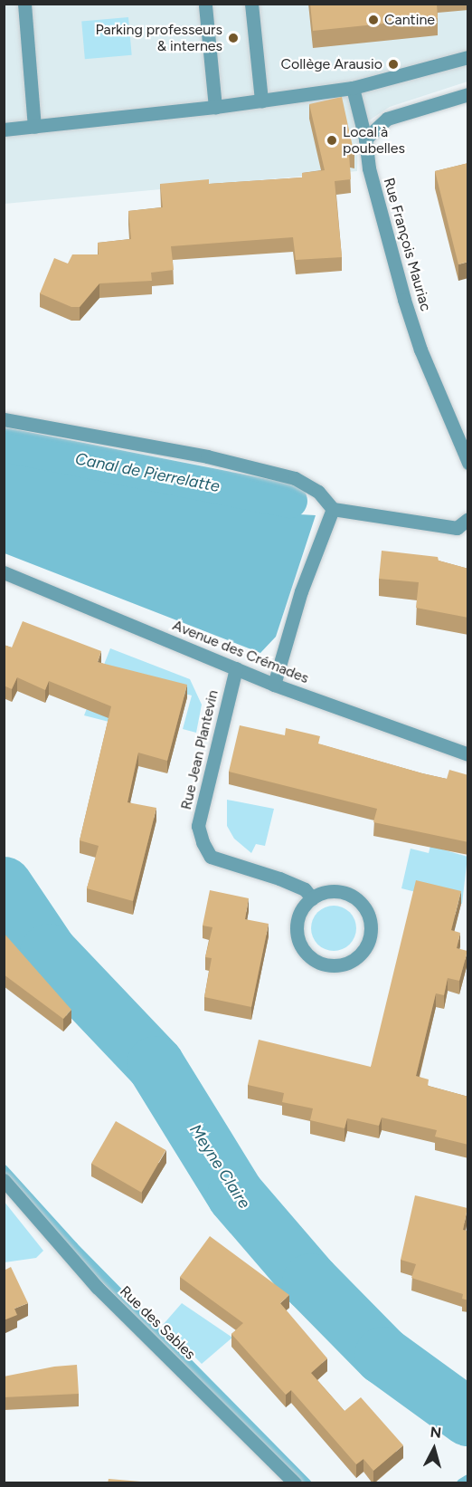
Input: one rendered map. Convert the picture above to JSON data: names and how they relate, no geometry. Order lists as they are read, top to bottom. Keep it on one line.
{"streets":{"street":["Rue François Mauriac","Avenue des Crémades","Rue Jean Plantevin","Rue des Sables"]},"crossings":[["Avenue des Crémades","Rue Jean Plantevin"]],"water":["Canal de Pierrelatte","Meyne Claire"],"places":["Cantine","Parking professeurs & internes","Collège Arausio","Local à poubelles"],"north":"top"}
